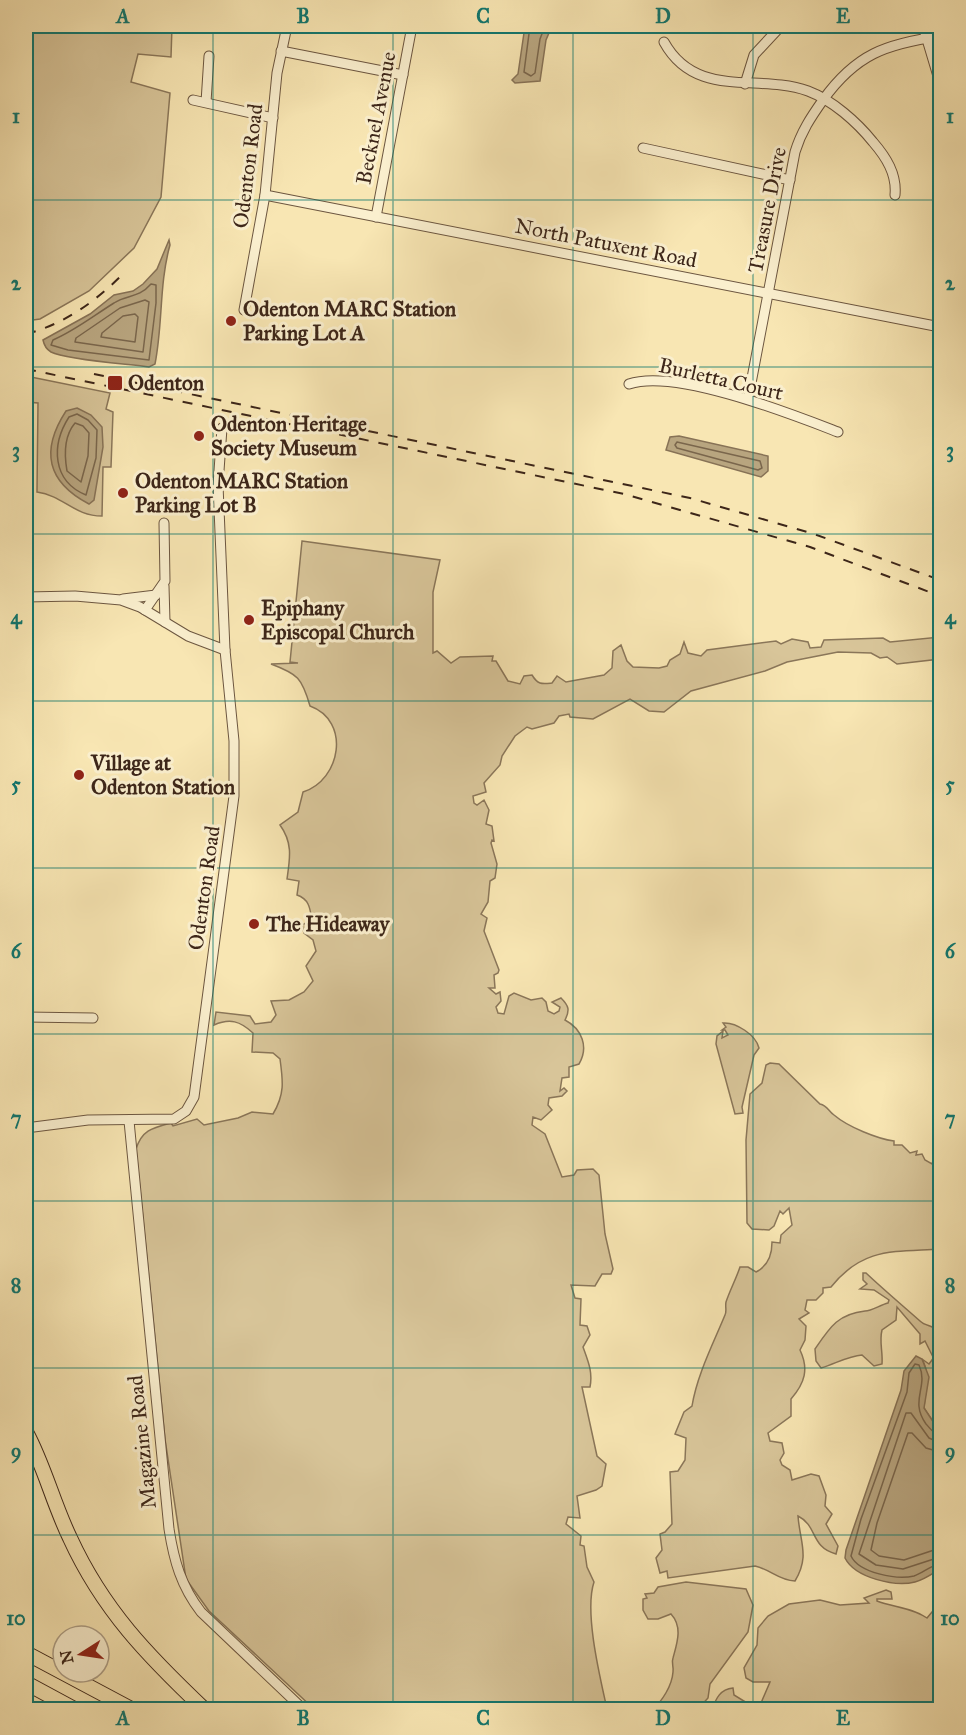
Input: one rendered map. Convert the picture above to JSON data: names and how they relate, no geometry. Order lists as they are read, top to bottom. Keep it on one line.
{"streets":{"street":["Becknel Avenue","Odenton Road","Treasure Drive","North Patuxent Road","Burletta Court","Magazine Road"]},"crossings":[["Becknel Avenue","North Patuxent Road"],["Odenton Road","North Patuxent Road"],["Odenton Road","Magazine Road"],["Treasure Drive","North Patuxent Road"],["Treasure Drive","Burletta Court"]],"places":{"other":["Odenton MARC Station Parking Lot A","Odenton Heritage Society Museum","Odenton MARC Station Parking Lot B","Epiphany Episcopal Church","Village at Odenton Station","The Hideaway"],"transit":["Odenton"]},"north":"left","grid":{"columns":["A","B","C","D","E"],"rows":["1","2","3","4","5","6","7","8","9","10"]}}
